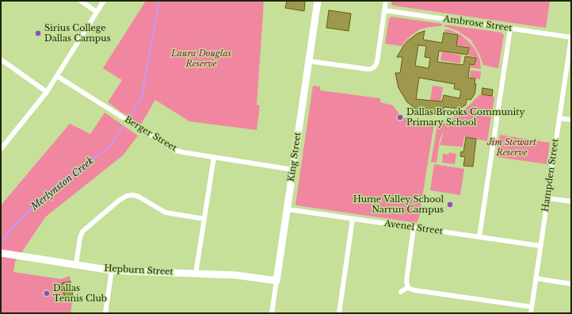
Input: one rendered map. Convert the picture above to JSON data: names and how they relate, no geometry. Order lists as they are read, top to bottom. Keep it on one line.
{"streets":{"street":["Ambrose Street","Berger Street","King Street","Hampden Street","Avenel Street","Hepburn Street"]},"crossings":[["Ambrose Street","Hampden Street"],["Berger Street","King Street"],["King Street","Avenel Street"],["King Street","Hepburn Street"],["Hampden Street","Avenel Street"]],"water":["Merlynston Creek"],"parks":["Laura Douglas Reserve","Jim Stewart Reserve"],"places":["Sirius College Dallas Campus","Dallas Brooks Community Primary School","Hume Valley School Narrun Campus","Dallas Tennis Club"]}
